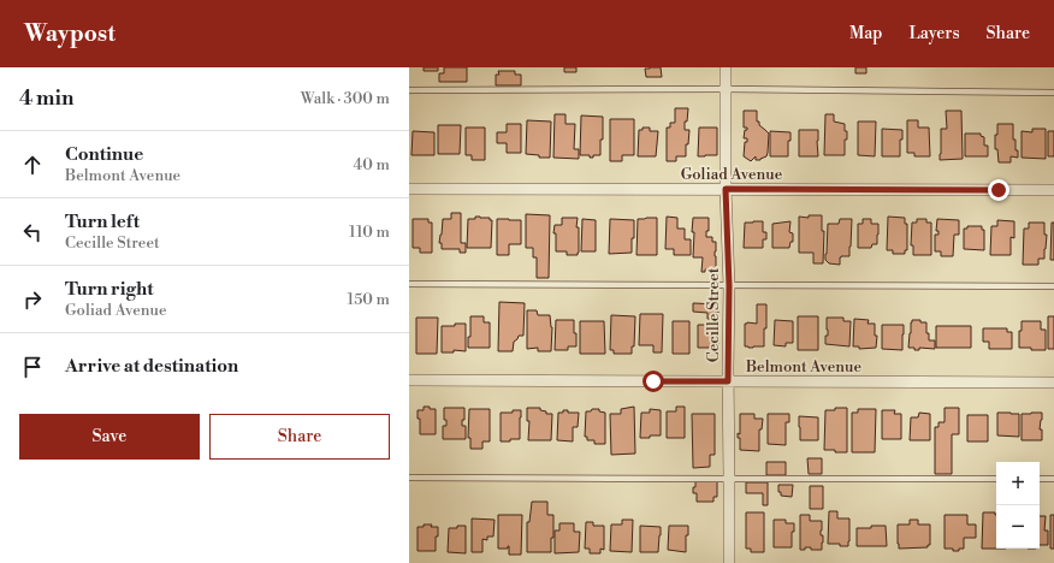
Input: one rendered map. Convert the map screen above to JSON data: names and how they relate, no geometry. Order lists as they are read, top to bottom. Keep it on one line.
{"streets":{"street":["Goliad Avenue","Cecille Street","Belmont Avenue"]},"crossings":[["Goliad Avenue","Cecille Street"],["Cecille Street","Belmont Avenue"]],"page":{"header":"Waypost","nav":["Map","Layers","Share"],"heading":["4 min","Walk · 300 m"],"list":[["Continue","Belmont Avenue","40 m"],["Turn left","Cecille Street","110 m"],["Turn right","Goliad Avenue","150 m"],"Arrive at destination"],"buttons":["Save","Share"],"map_buttons":["+","−"]}}
